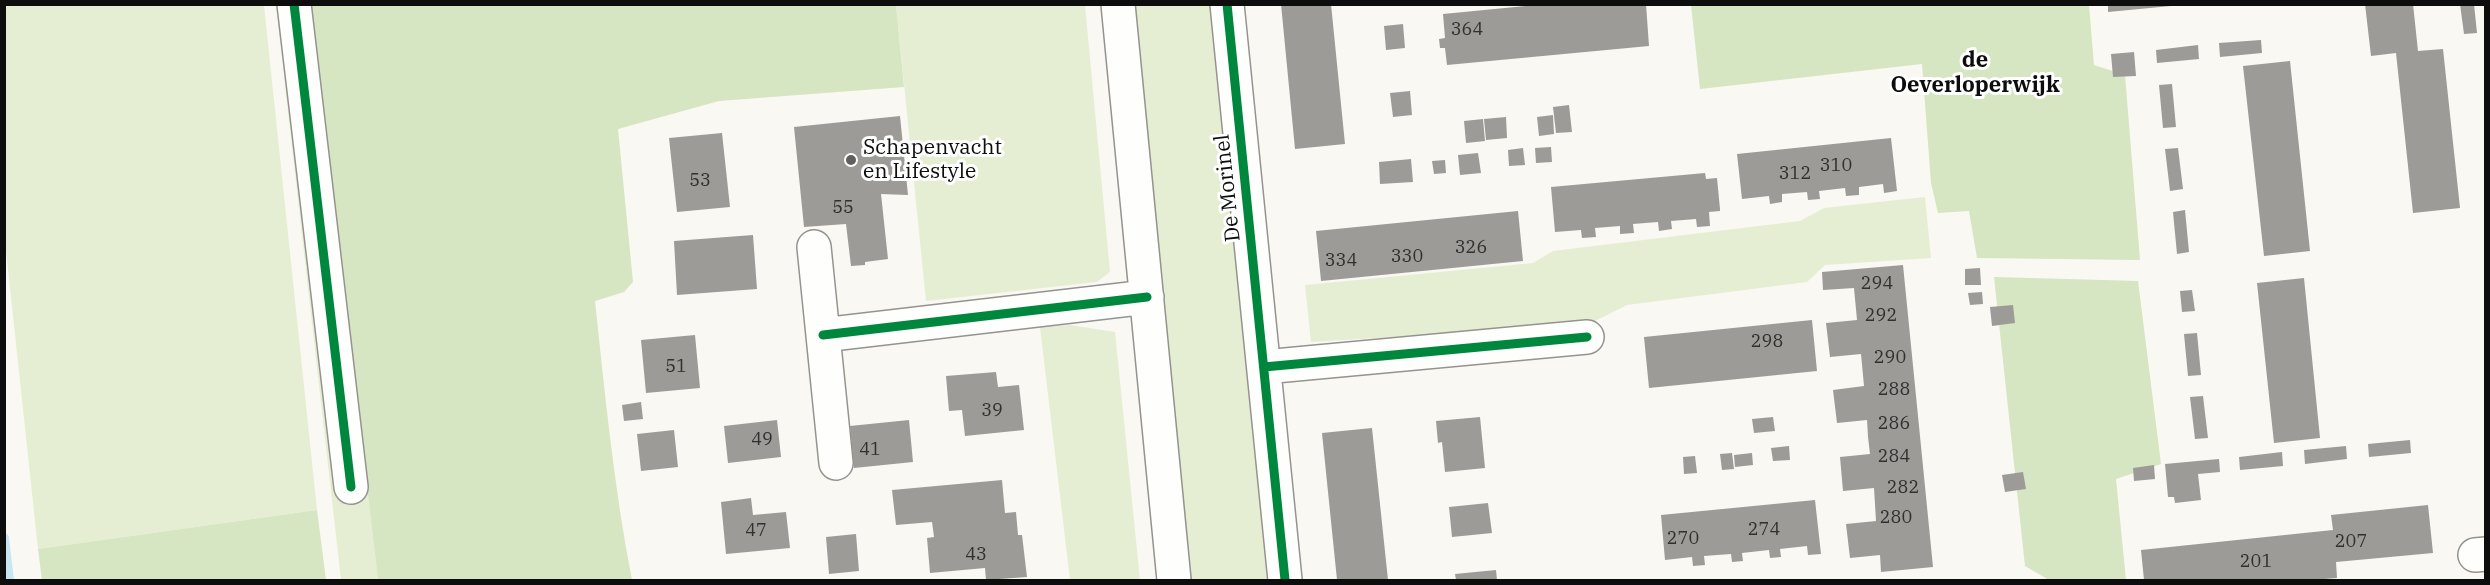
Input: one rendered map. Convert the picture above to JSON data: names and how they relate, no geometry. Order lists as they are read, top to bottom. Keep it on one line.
{"streets":{"street":["De Morinel"]},"districts":["de Oeverloperwijk"],"places":["Schapenvacht en Lifestyle"],"house_numbers":["364","310","312","53","55","326","330","334","294","292","298","290","51","288","39","286","49","41","284","282","280","274","47","270","207","43","201"]}
